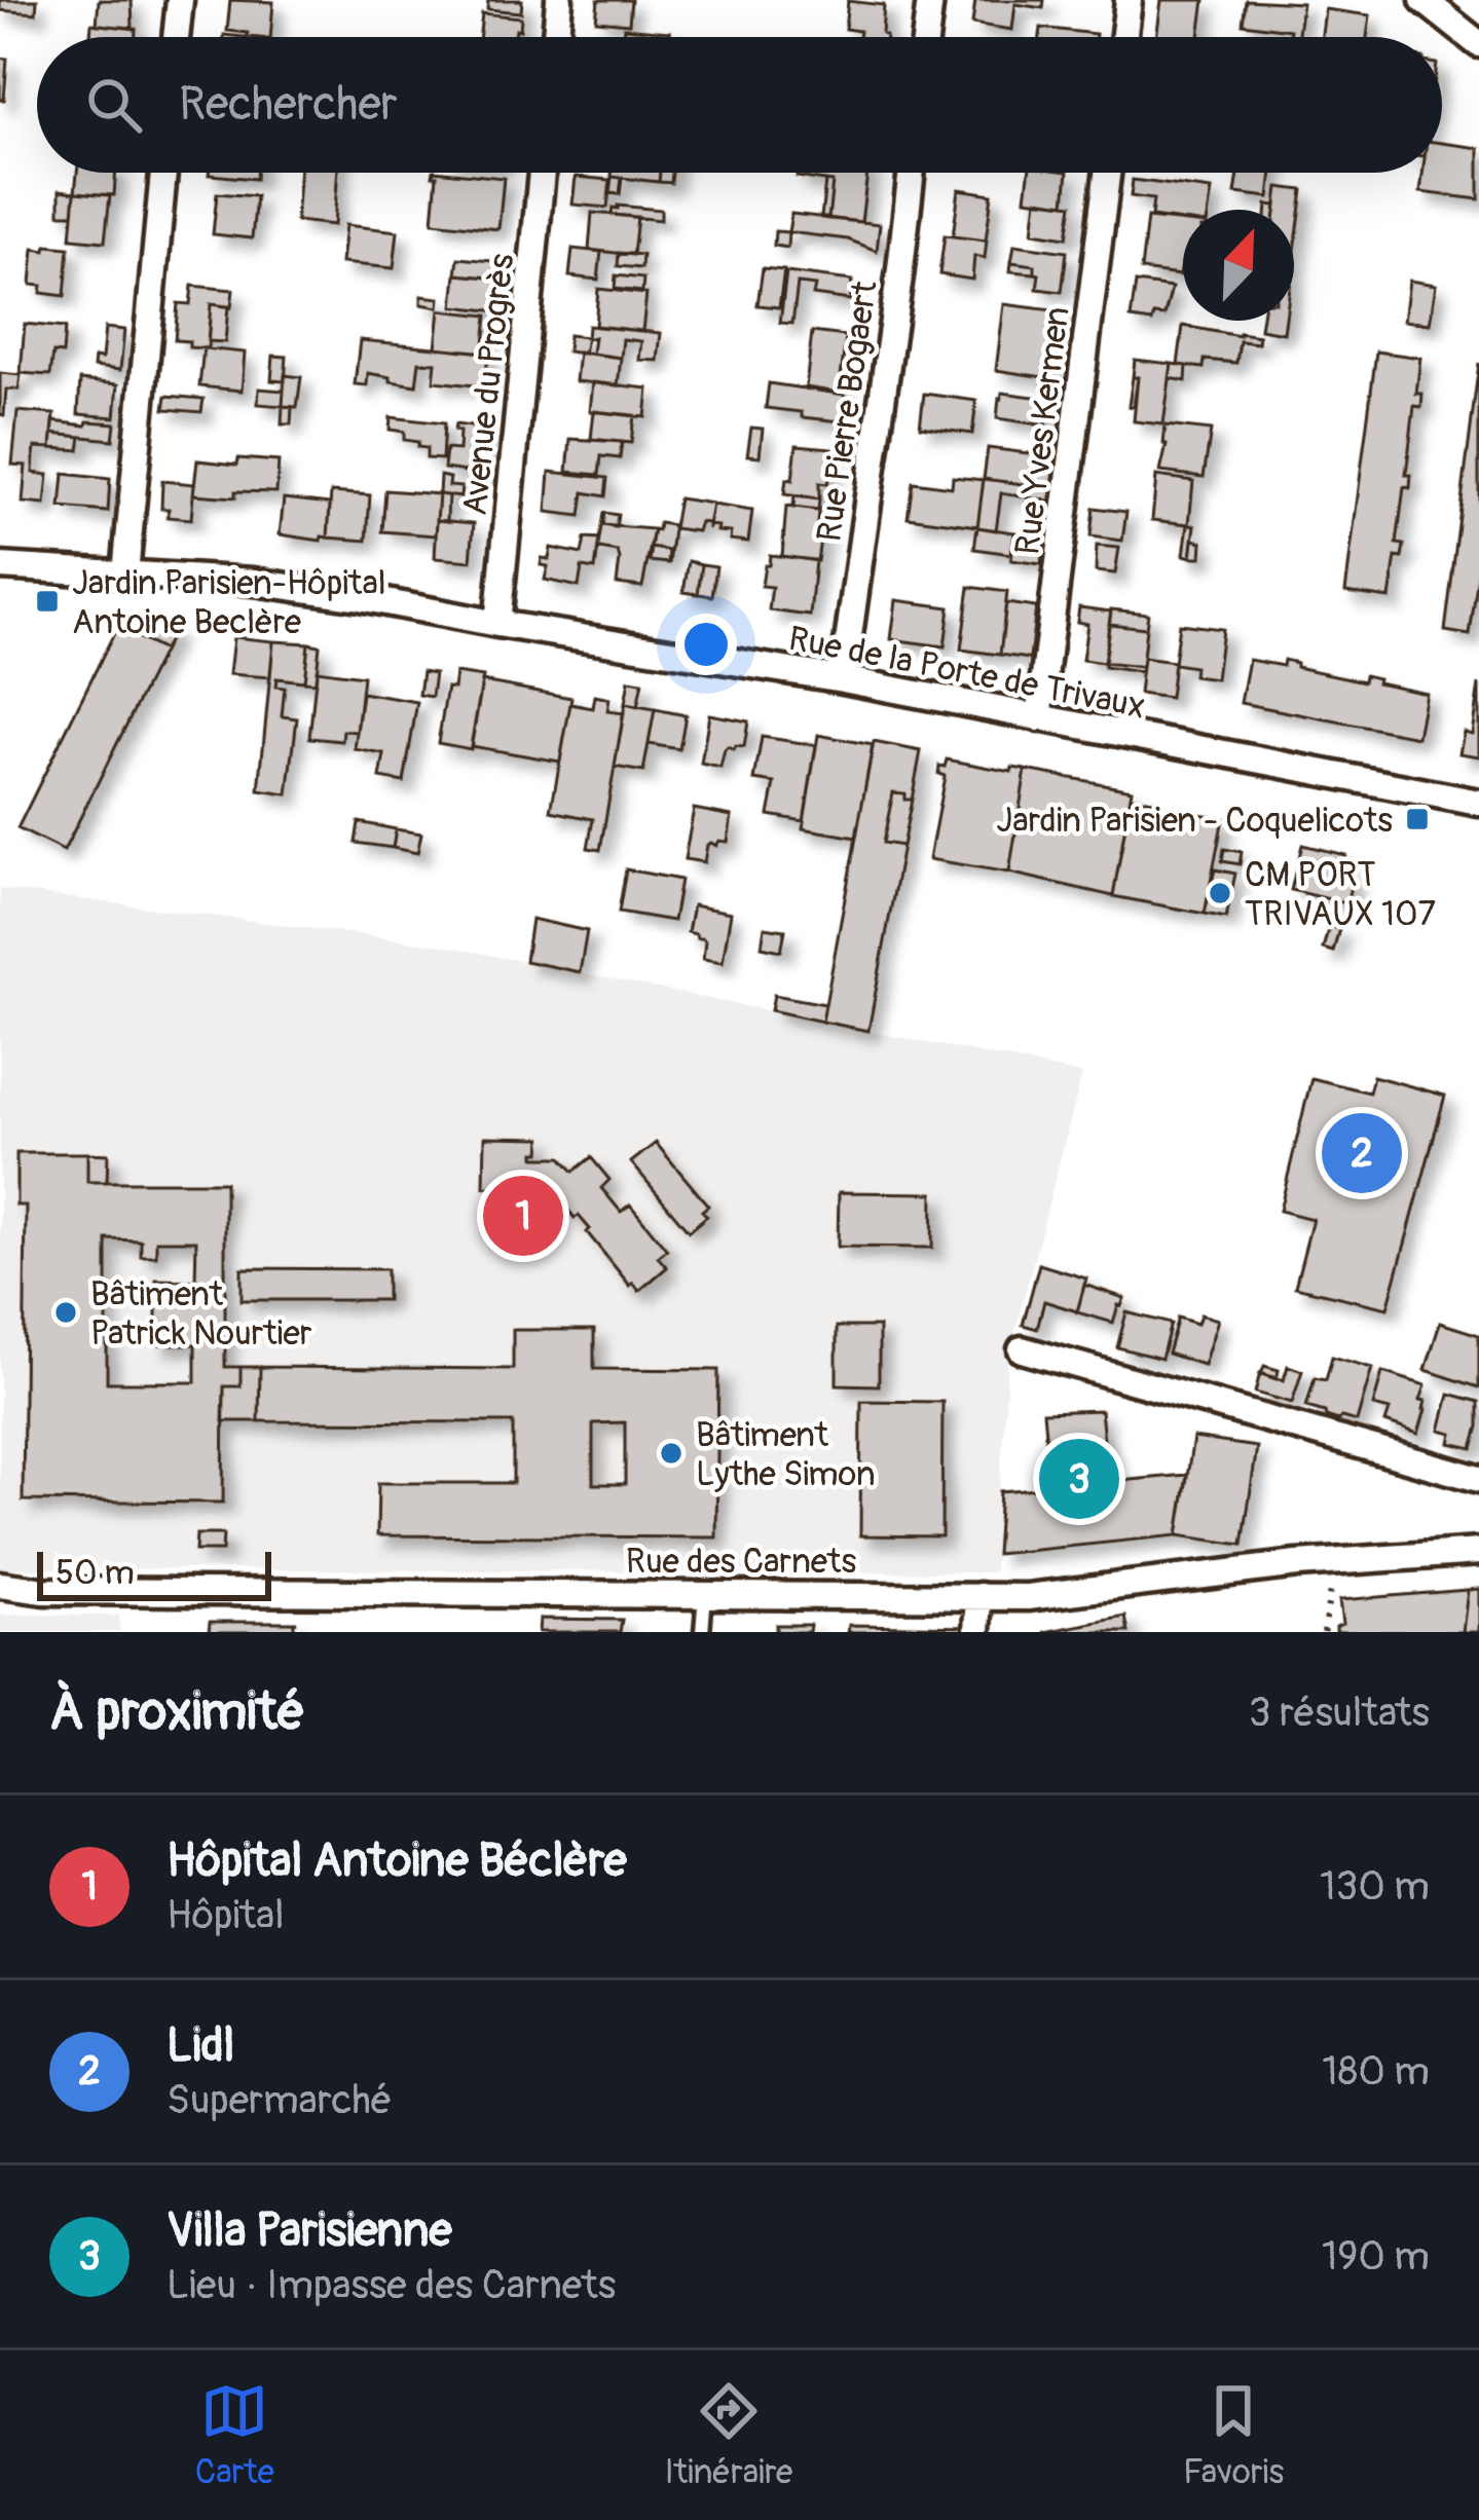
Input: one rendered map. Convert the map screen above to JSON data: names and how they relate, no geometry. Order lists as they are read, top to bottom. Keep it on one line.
{"streets":{"street":["Avenue du Progrès","Rue Pierre Bogaert","Rue Yves Kermen","Rue de la Porte de Trivaux","Rue des Carnets"]},"crossings":[["Avenue du Progrès","Rue de la Porte de Trivaux"],["Rue Pierre Bogaert","Rue de la Porte de Trivaux"],["Rue Yves Kermen","Rue de la Porte de Trivaux"]],"places":{"transit":["Jardin Parisien-Hôpital Antoine Beclère","Jardin Parisien - Coquelicots"],"other":["CM PORT TRIVAUX 107","Bâtiment Patrick Nourtier","Bâtiment Lythe Simon"]},"scale_bar":"50 m","north":"top right","page":{"search":"Rechercher","pins":["2","1","3"],"scale":"50 m","heading":["À proximité","3 résultats"],"list":[{"mark":"1","name":"Hôpital Antoine Béclère","note":"Hôpital","value":"130 m"},{"mark":"2","name":"Lidl","note":"Supermarché","value":"180 m"},{"mark":"3","name":"Villa Parisienne","note":"Lieu · Impasse des Carnets","value":"190 m"}],"nav":["Carte","Itinéraire","Favoris"]}}
